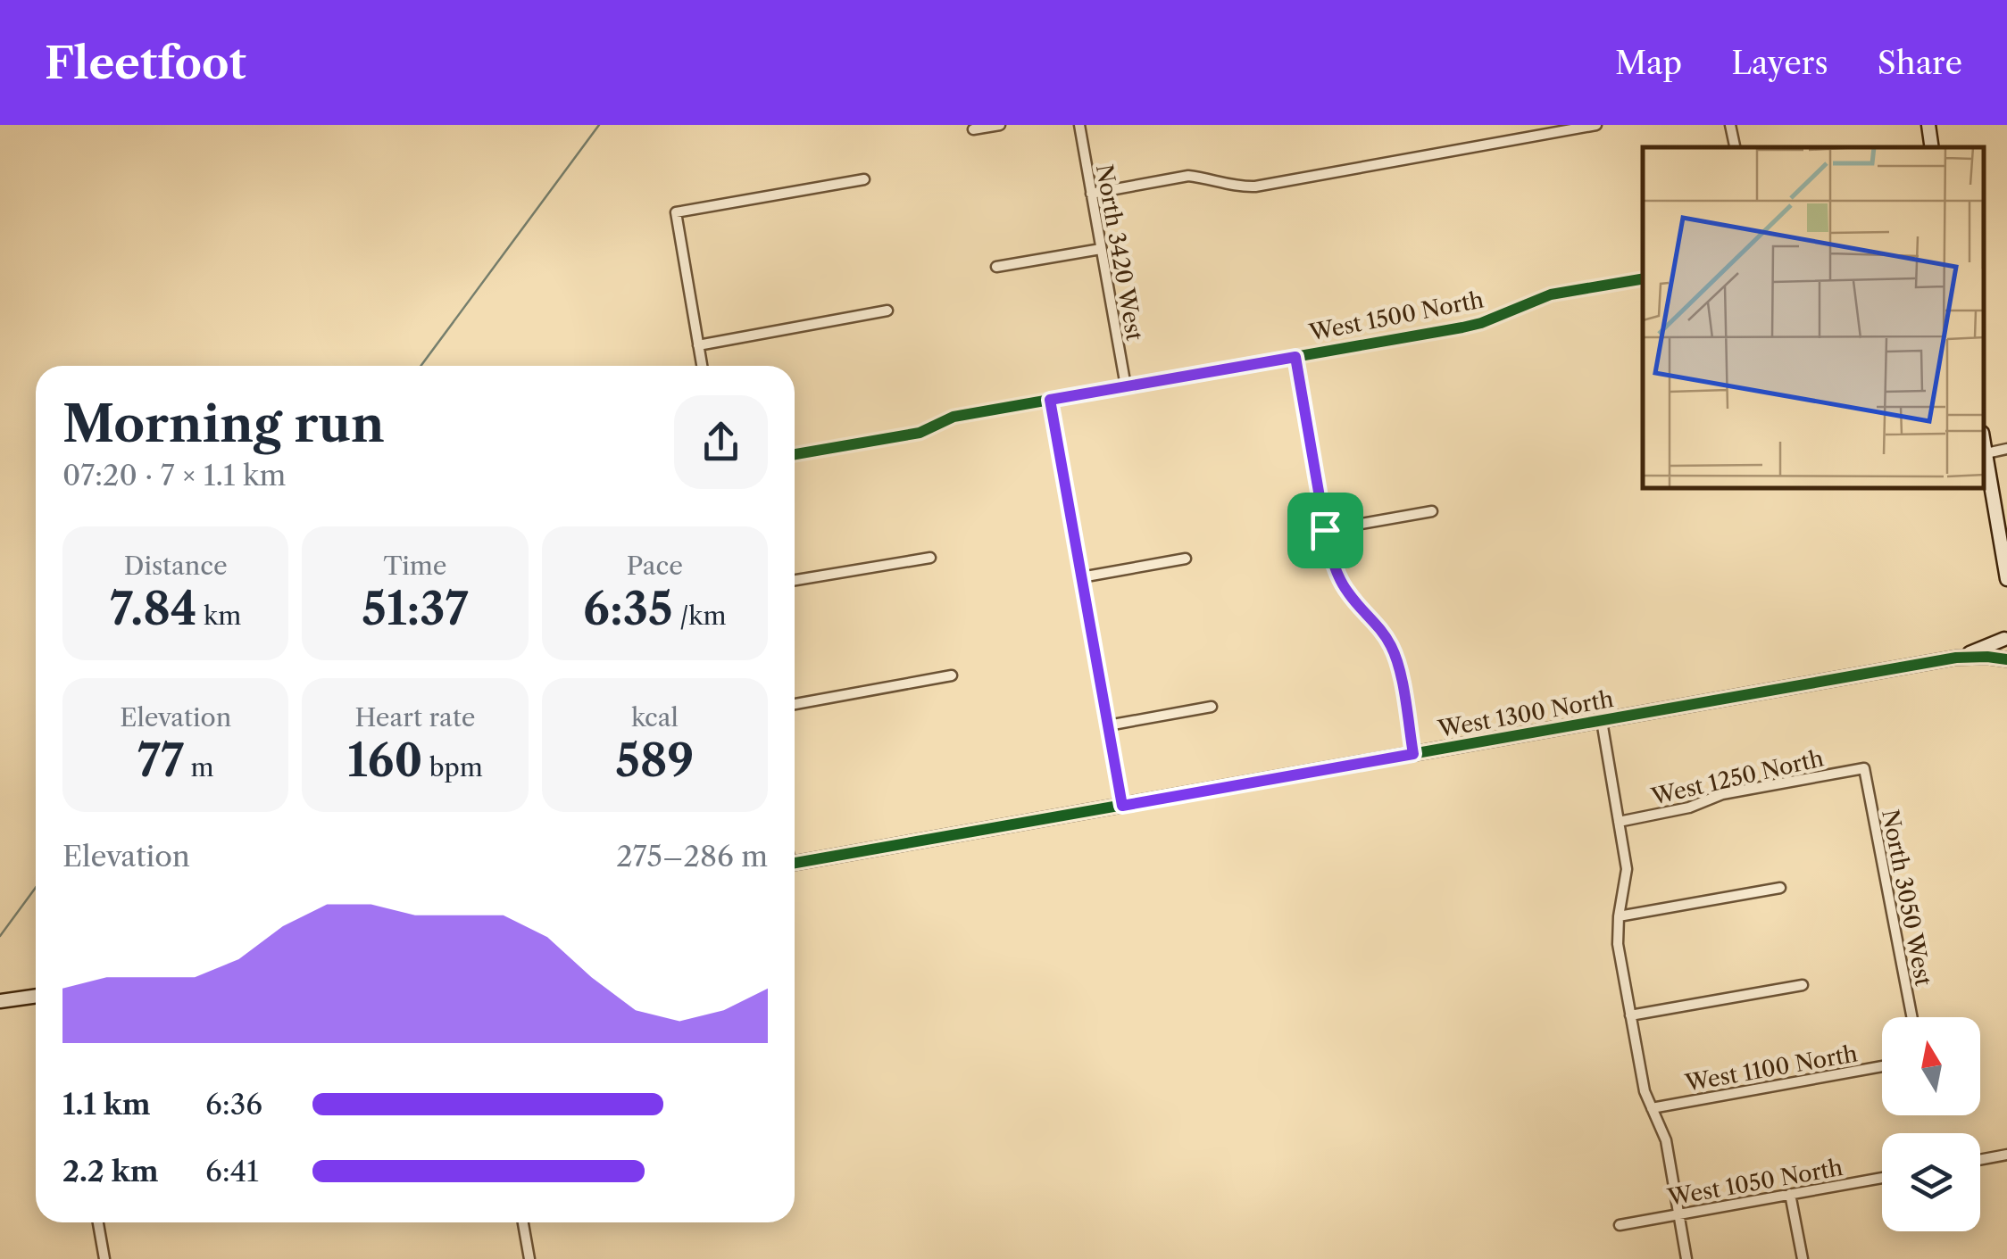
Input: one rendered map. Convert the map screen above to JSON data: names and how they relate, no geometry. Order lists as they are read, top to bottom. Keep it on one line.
{"streets":{"street":["North 3420 West","West 1500 North","West 1300 North","West 1250 North","North 3050 West","West 1100 North","West 1050 North"]},"crossings":[["North 3420 West","West 1500 North"],["West 1250 North","North 3050 West"]],"north":"top","page":{"header":"Fleetfoot","nav":["Map","Layers","Share"],"heading":["Morning run","07:20 · 7 × 1.1 km"],"stats":[["Distance","7.84 km"],["Time","51:37"],["Pace","6:35 /km"],["Elevation","77 m"],["Heart rate","160 bpm"],["kcal","589"]],"chart":["Elevation","275–286 m"],"list":[{"name":"1.1 km","note":"6:36"},{"name":"2.2 km","note":"6:41"}]}}
